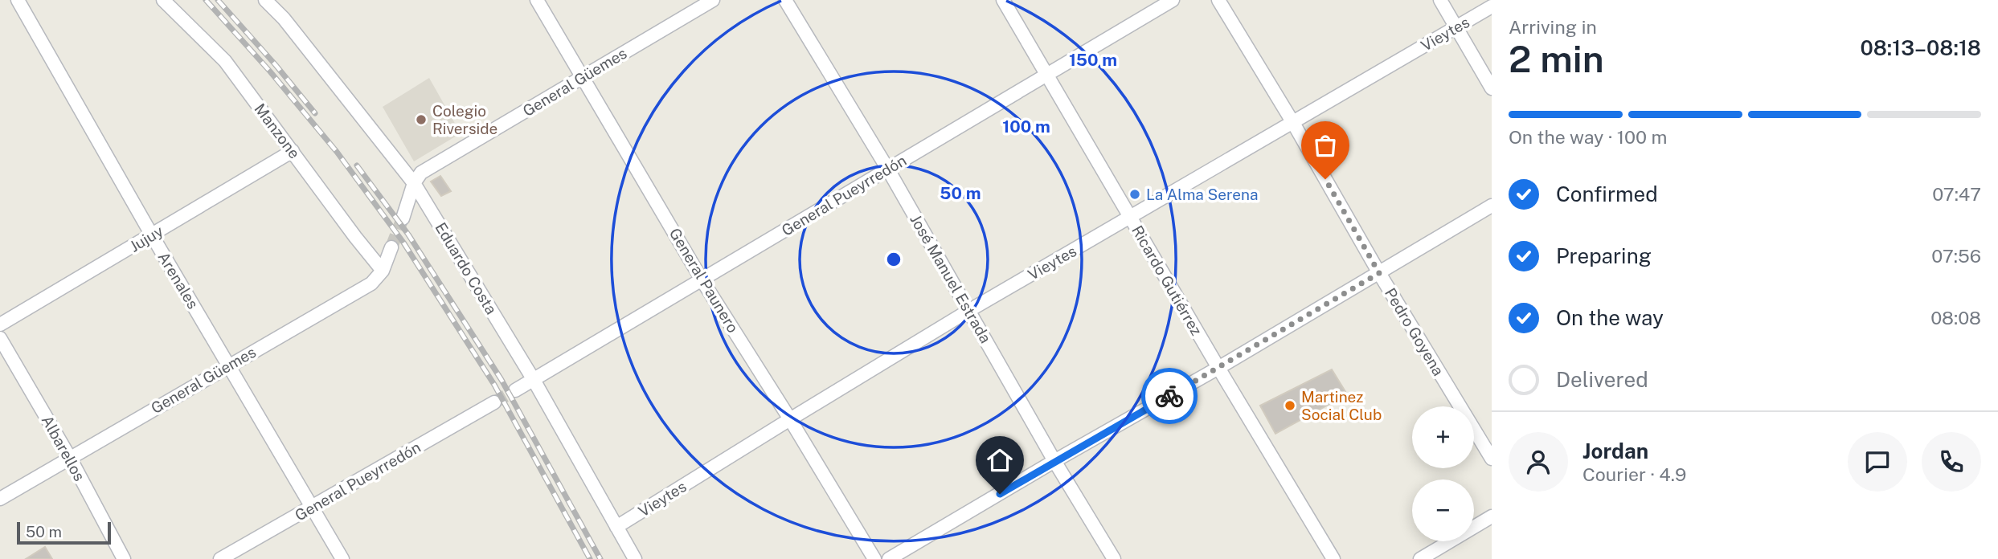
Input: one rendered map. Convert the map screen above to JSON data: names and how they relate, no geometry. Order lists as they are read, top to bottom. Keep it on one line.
{"streets":{"street":["Vieytes","General Güemes","Manzone","General Pueyrredón","Jujuy","Eduardo Costa","José Manuel Estrada","Arenales","General Paunero","Ricardo Gutiérrez","Pedro Goyena","Albarellos"]},"crossings":[["Vieytes","Eduardo Costa"],["Vieytes","José Manuel Estrada"],["Vieytes","General Paunero"],["Vieytes","Ricardo Gutiérrez"],["Vieytes","Pedro Goyena"],["General Güemes","Manzone"],["General Güemes","Eduardo Costa"],["General Güemes","Arenales"],["General Güemes","General Paunero"],["General Güemes","Albarellos"],["Manzone","Jujuy"],["General Pueyrredón","Eduardo Costa"],["General Pueyrredón","José Manuel Estrada"],["General Pueyrredón","Arenales"],["General Pueyrredón","General Paunero"],["General Pueyrredón","Ricardo Gutiérrez"],["Jujuy","Arenales"]],"places":["Colegio Riverside","La Alma Serena","Martinez Social Club"],"scale_bar":"50 m","page":{"heading":["2 min","Arriving in","08:13–08:18"],"panel":["Jordan","Courier · 4.9"],"bar":"On the way · 100 m","list":[["Confirmed","07:47"],["Preparing","07:56"],["On the way","08:08"],"Delivered"],"map_buttons":["+","−"],"scale":"50 m"},"rings":["150 m","100 m","50 m"]}
